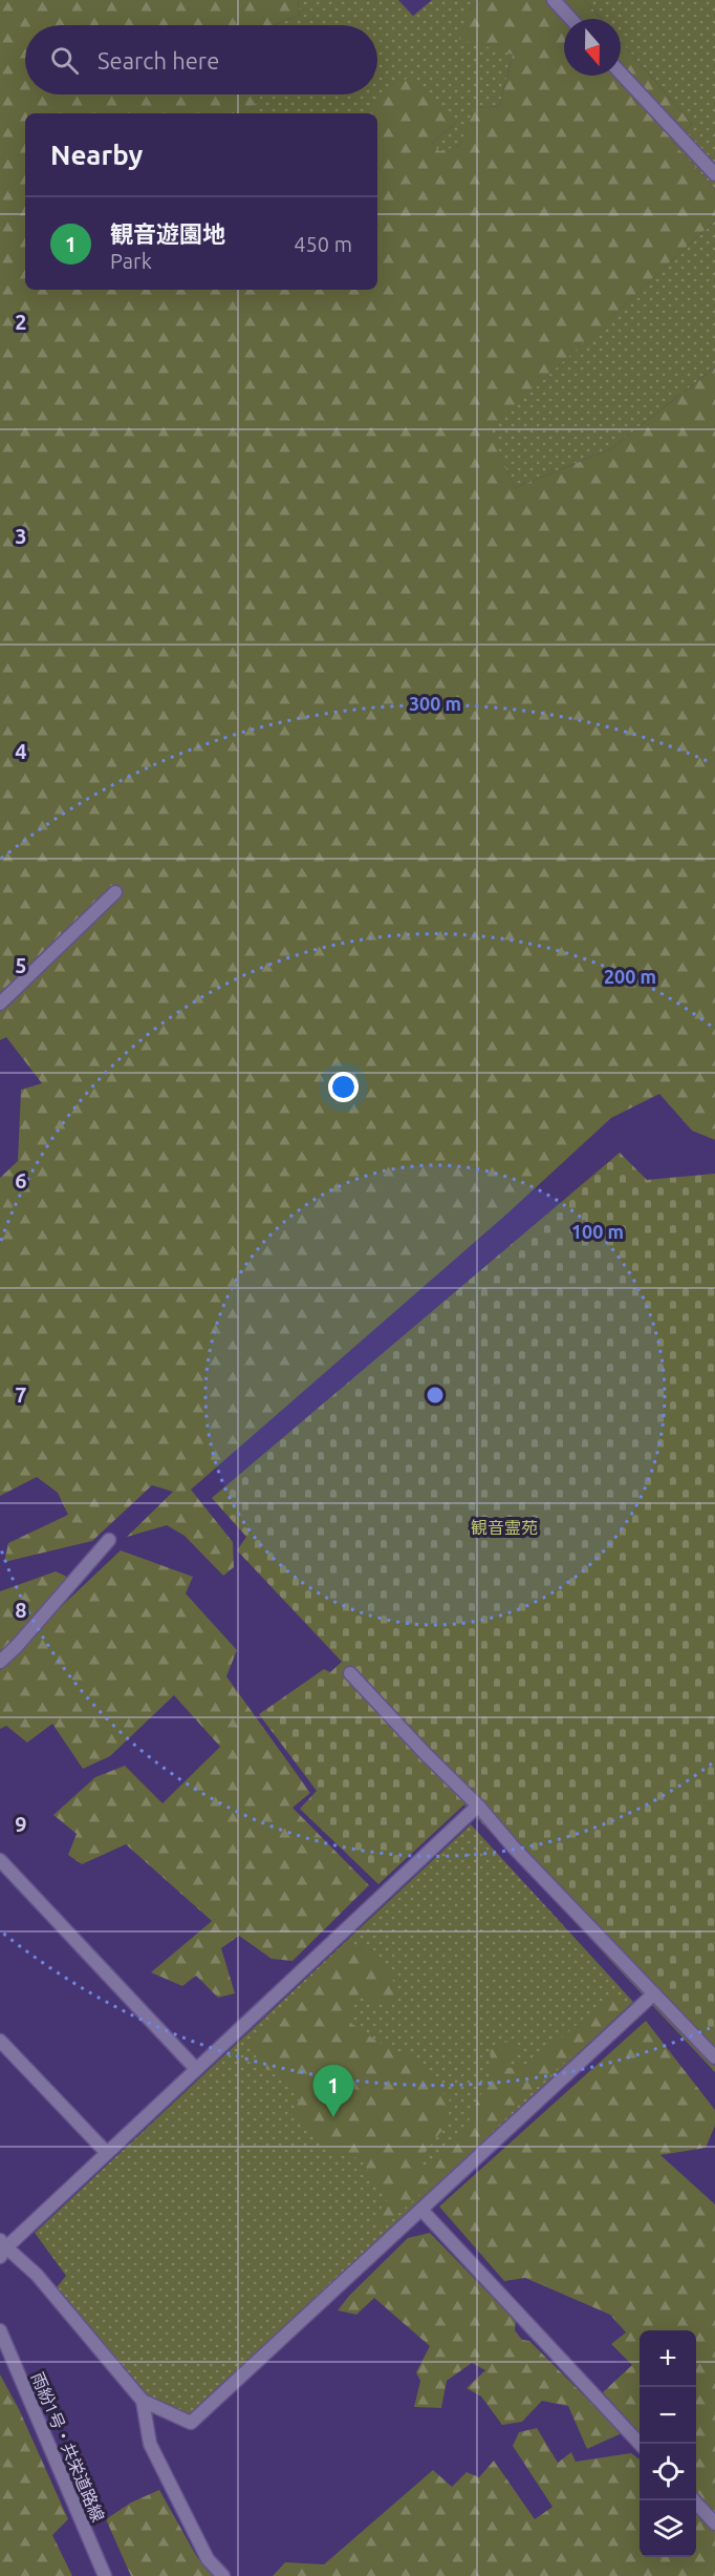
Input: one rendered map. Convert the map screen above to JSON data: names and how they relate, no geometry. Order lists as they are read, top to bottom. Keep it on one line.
{"streets":{"street":["雨紛1号・共栄道路線"]},"parks":["観音霊苑"],"north":"bottom","page":{"search":"Search here","heading":"Nearby","list":[{"mark":"1","name":"観音遊園地","note":"Park","value":"450 m"}],"pins":"1","map_buttons":["+","−"]},"grid":{"rows":["2","3","4","5","6","7","8","9"]},"rings":["300 m","200 m","100 m"]}
